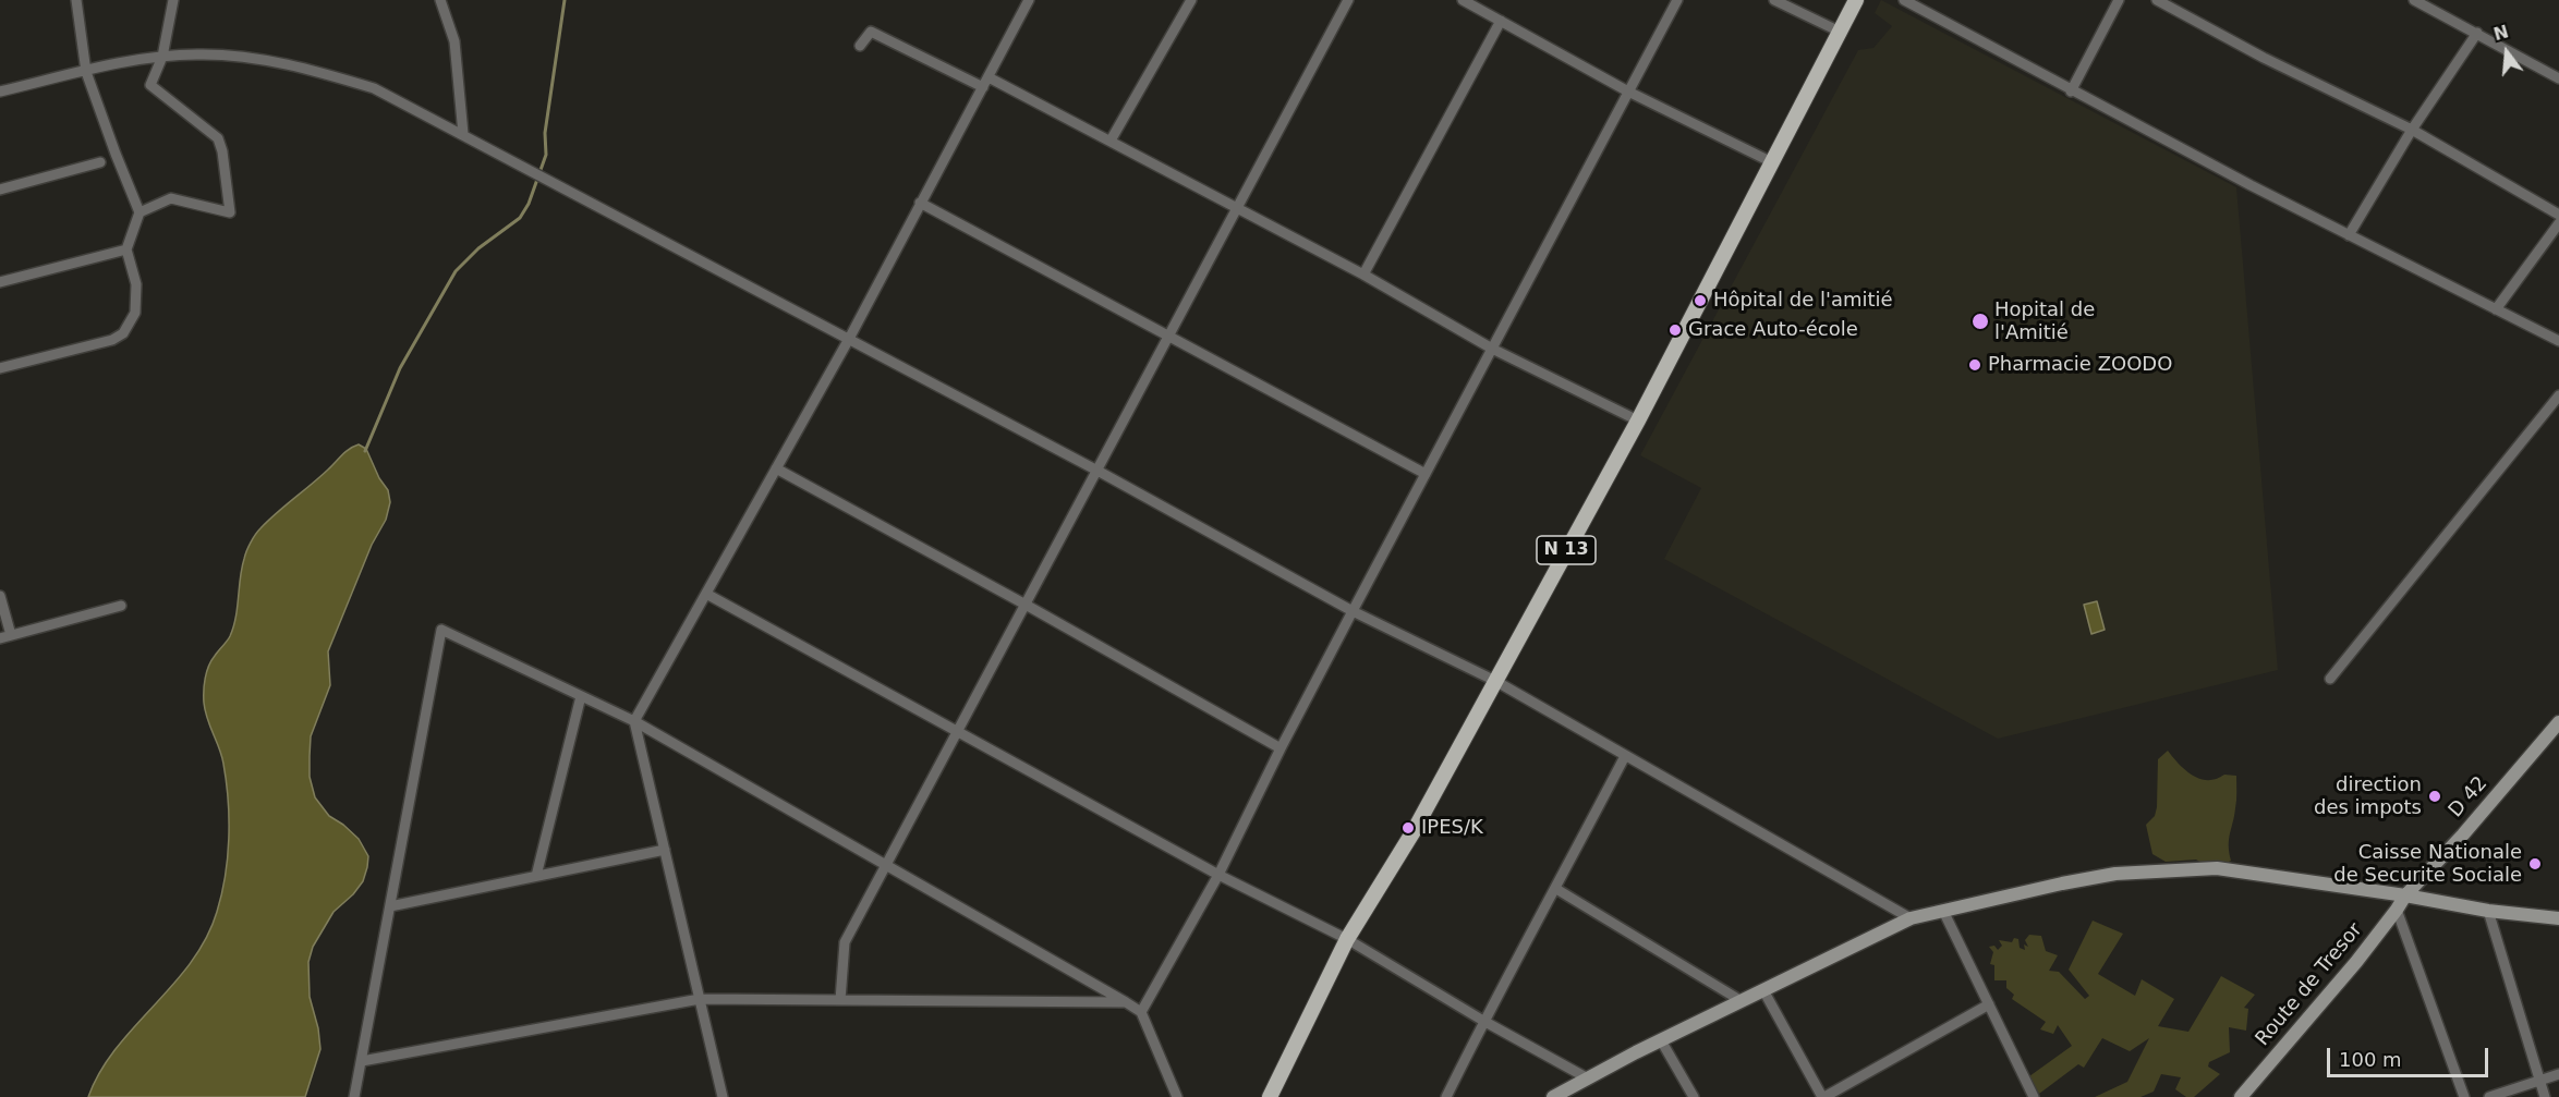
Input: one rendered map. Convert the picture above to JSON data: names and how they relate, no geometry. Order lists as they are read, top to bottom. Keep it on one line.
{"streets":{"main road":["N 13"],"street":["D 42","Route de Tresor"]},"crossings":[["D 42","Route de Tresor"]],"places":["Hôpital de l'amitié","Hopital de l'Amitié","Grace Auto-école","Pharmacie ZOODO","direction des impots","IPES/K","Caisse Nationale de Securite Sociale"],"scale_bar":"100 m","north":"top"}
